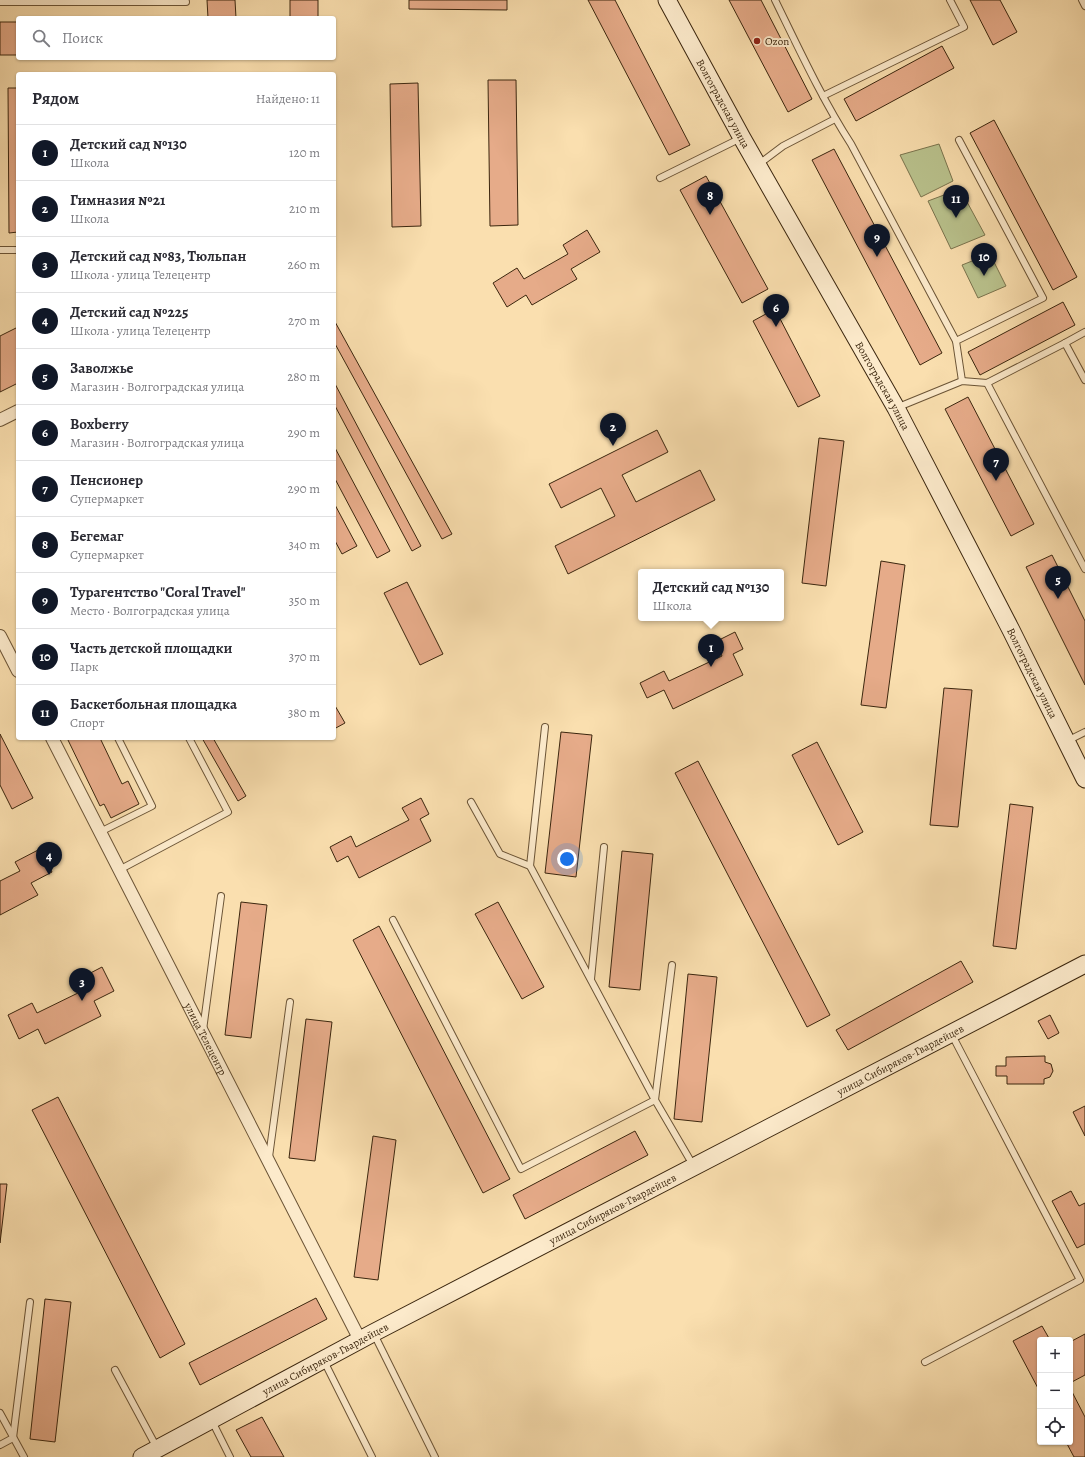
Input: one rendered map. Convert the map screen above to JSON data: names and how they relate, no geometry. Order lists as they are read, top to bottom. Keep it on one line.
{"streets":{"street":["Волгоградская улица","улица Телецентр","улица Сибиряков-Гвардейцев"]},"crossings":[["улица Телецентр","улица Сибиряков-Гвардейцев"]],"places":["Ozon"],"page":{"search":"Поиск","heading":["Рядом","Найдено: 11"],"list":[{"mark":"1","name":"Детский сад №130","note":"Школа","value":"120 m"},{"mark":"2","name":"Гимназия №21","note":"Школа","value":"210 m"},{"mark":"3","name":"Детский сад №83, Тюльпан","note":"Школа · улица Телецентр","value":"260 m"},{"mark":"4","name":"Детский сад №225","note":"Школа · улица Телецентр","value":"270 m"},{"mark":"5","name":"Заволжье","note":"Магазин · Волгоградская улица","value":"280 m"},{"mark":"6","name":"Boxberry","note":"Магазин · Волгоградская улица","value":"290 m"},{"mark":"7","name":"Пенсионер","note":"Супермаркет","value":"290 m"},{"mark":"8","name":"Бегемаг","note":"Супермаркет","value":"340 m"},{"mark":"9","name":"Турагентство \"Coral Travel\"","note":"Место · Волгоградская улица","value":"350 m"},{"mark":"10","name":"Часть детской площадки","note":"Парк","value":"370 m"},{"mark":"11","name":"Баскетбольная площадка","note":"Спорт","value":"380 m"}],"pins":["8","11","9","10","6","2","7","5","1","4","3"],"popup":["Детский сад №130","Школа"],"map_buttons":["+","−"]}}
